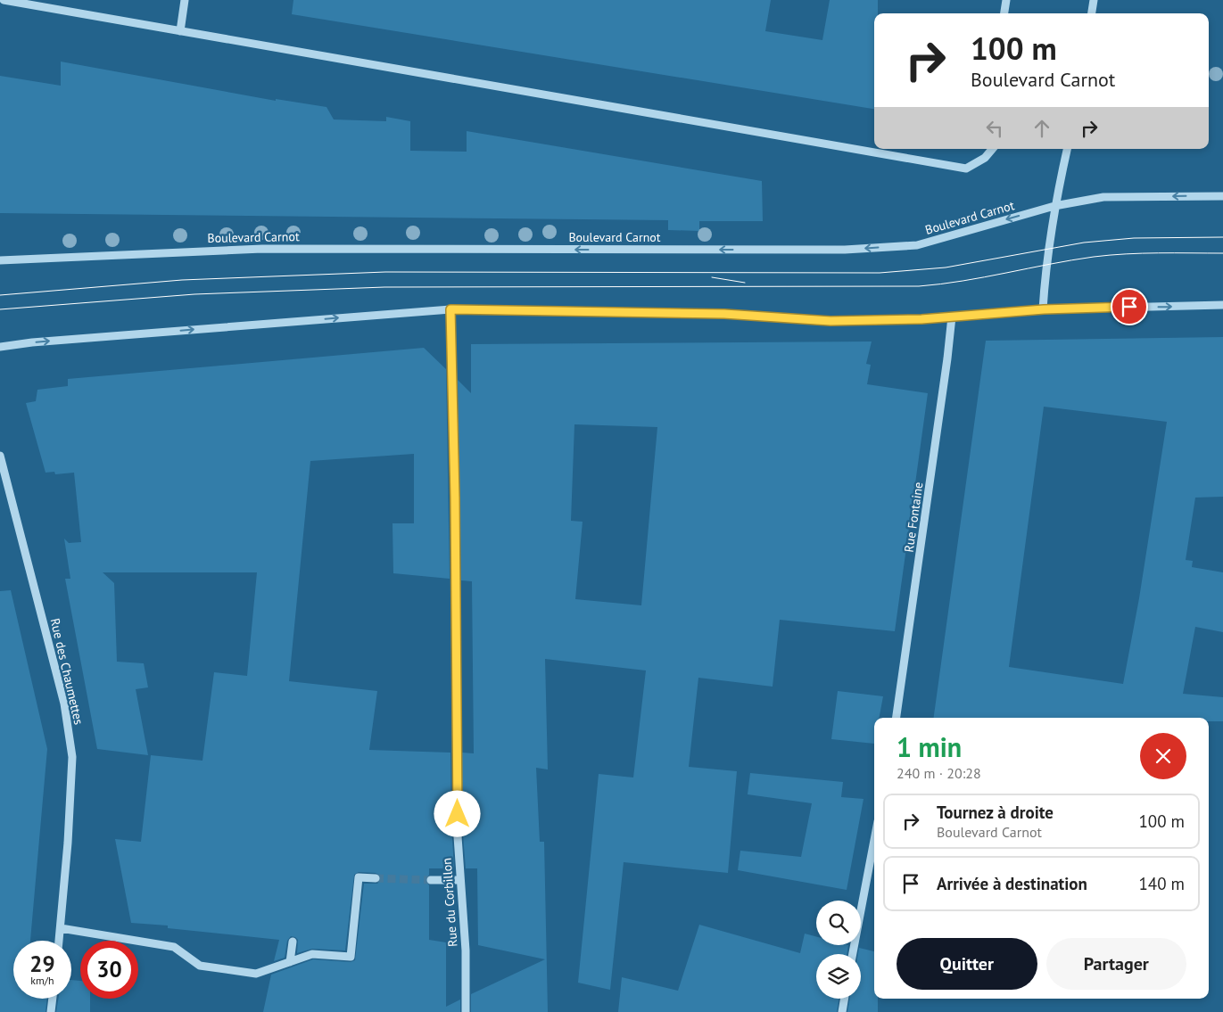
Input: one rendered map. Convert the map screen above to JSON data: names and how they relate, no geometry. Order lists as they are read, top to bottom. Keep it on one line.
{"streets":{"street":["Boulevard Carnot","Rue Fontaine","Rue des Chaumettes","Rue du Corbillon"]},"page":{"turn":["100 m","Boulevard Carnot"],"heading":["1 min","240 m · 20:28"],"list":[{"name":"Tournez à droite","note":"Boulevard Carnot","value":"100 m"},{"name":"Arrivée à destination","value":"140 m"}],"buttons":["Quitter","Partager"],"speed":"29 km/h","limit":"30"}}
